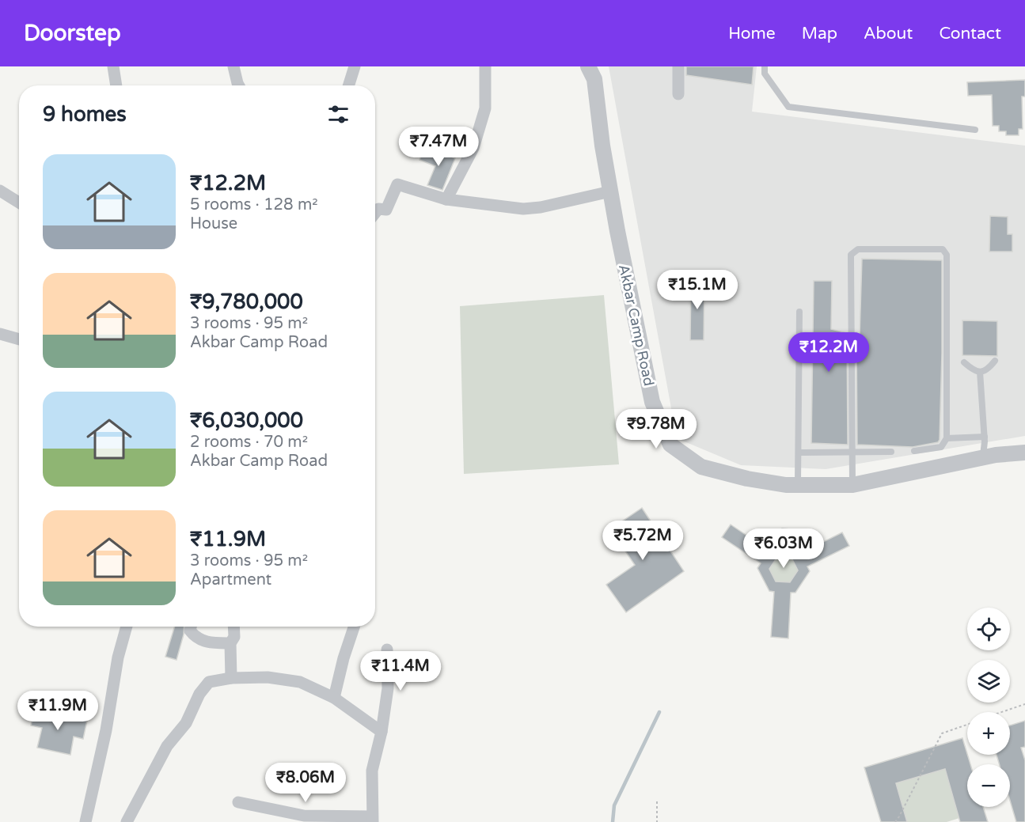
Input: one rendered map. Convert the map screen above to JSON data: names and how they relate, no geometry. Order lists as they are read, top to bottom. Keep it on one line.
{"streets":{"street":["Akbar Camp Road"]},"page":{"header":"Doorstep","nav":["Home","Map","About","Contact"],"heading":"9 homes","price":["₹7.47M","₹15.1M","₹12.2M","₹9.78M","₹5.72M","₹6.03M","₹11.4M","₹11.9M","₹8.06M"],"list":[{"name":"₹12.2M","note":"5 rooms · 128 m² · House"},{"name":"₹9,780,000","note":"3 rooms · 95 m² · Akbar Camp Road"},{"name":"₹6,030,000","note":"2 rooms · 70 m² · Akbar Camp Road"},{"name":"₹11.9M","note":"3 rooms · 95 m² · Apartment"}],"map_buttons":["+","−"]}}
